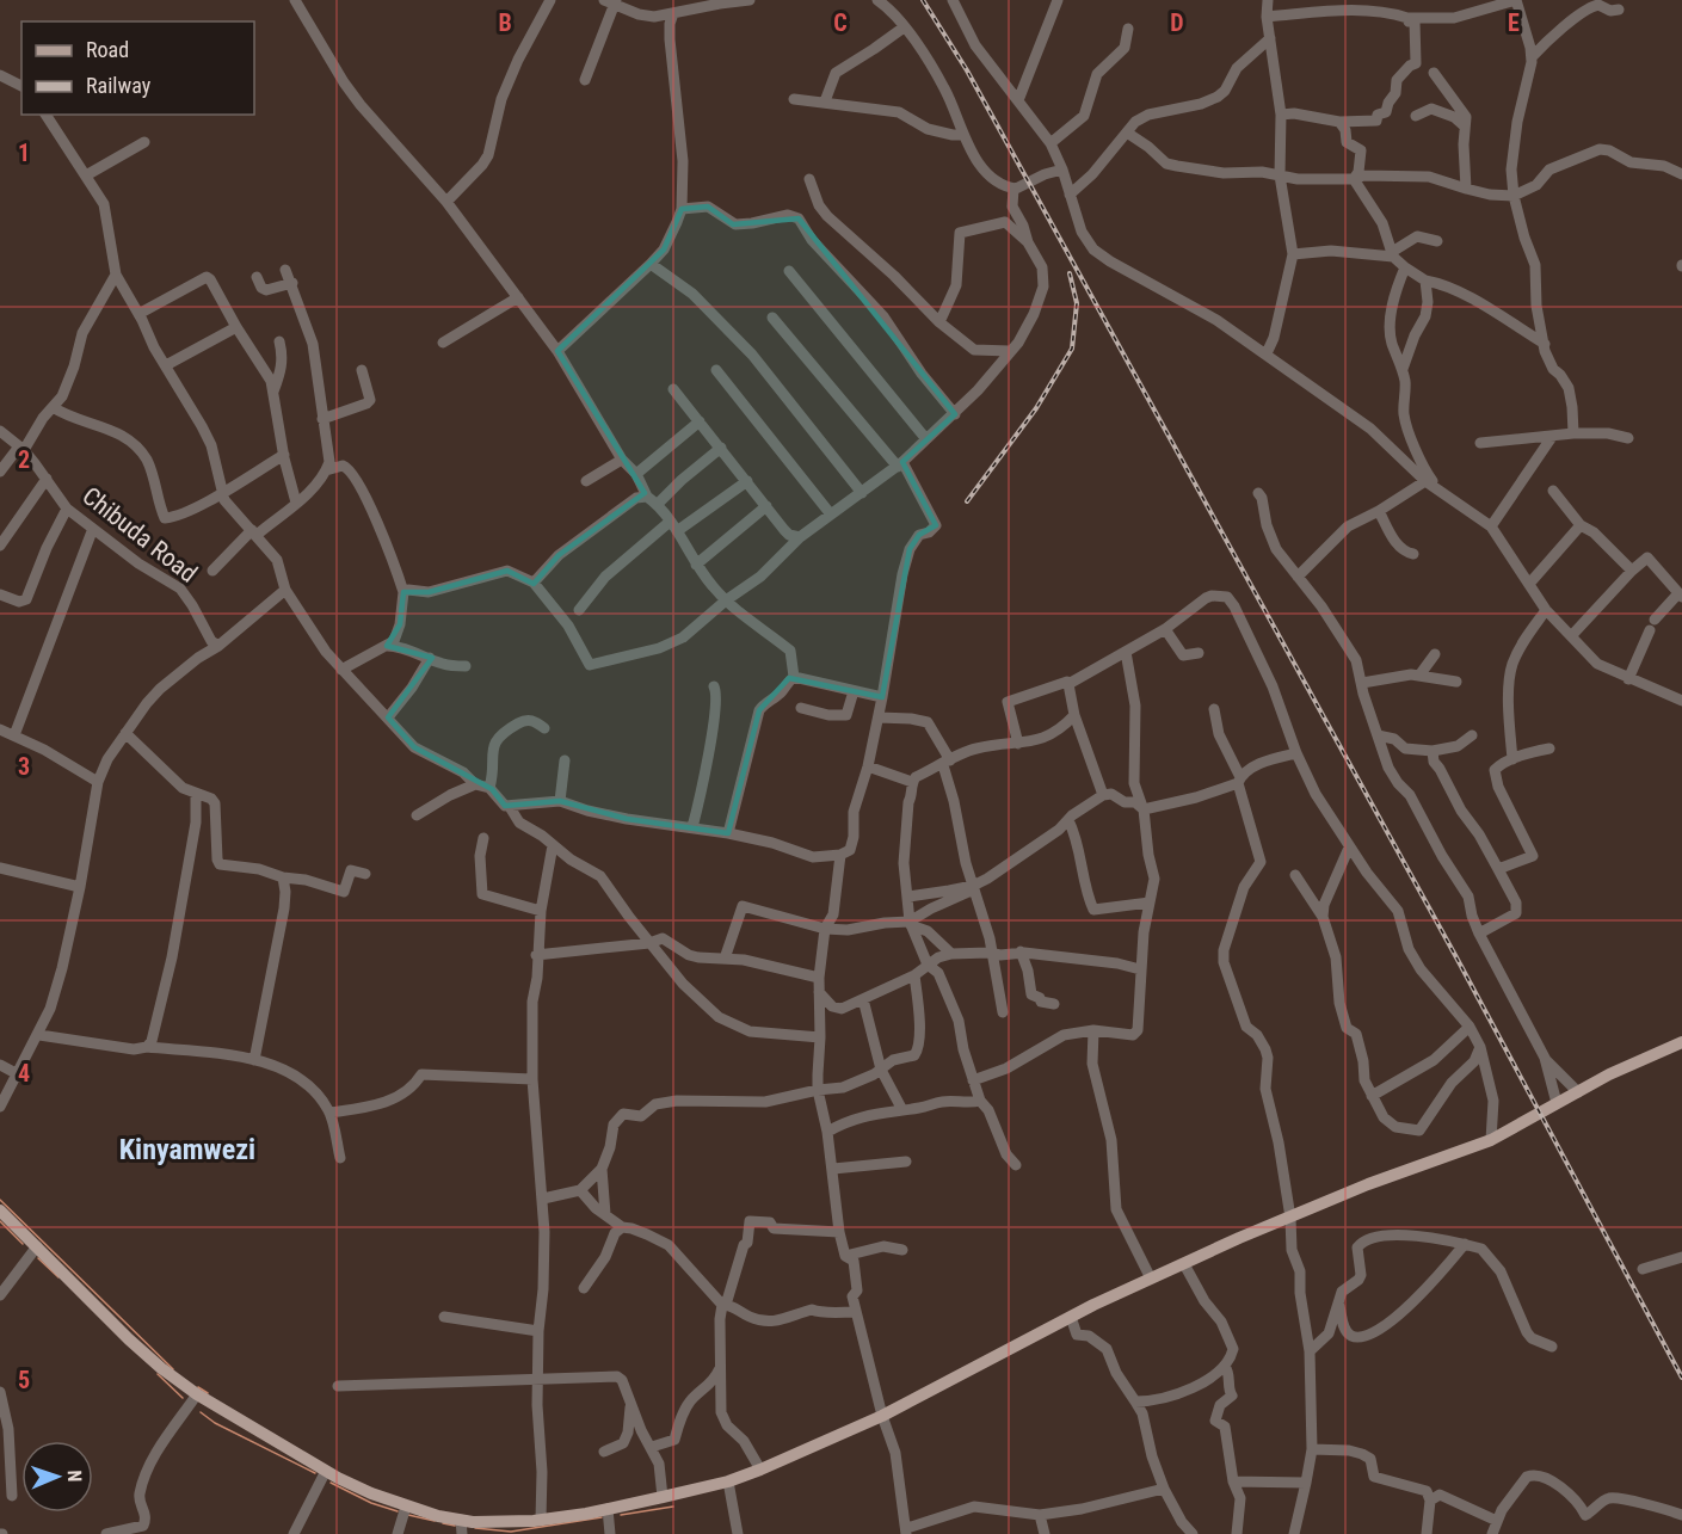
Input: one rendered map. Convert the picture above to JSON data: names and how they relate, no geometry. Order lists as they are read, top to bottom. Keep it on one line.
{"streets":{"street":["Chibuda Road"]},"districts":["Kinyamwezi"],"legend":["Road","Railway"],"north":"right","grid":{"columns":["B","C","D","E"],"rows":["1","2","3","4","5"]}}
